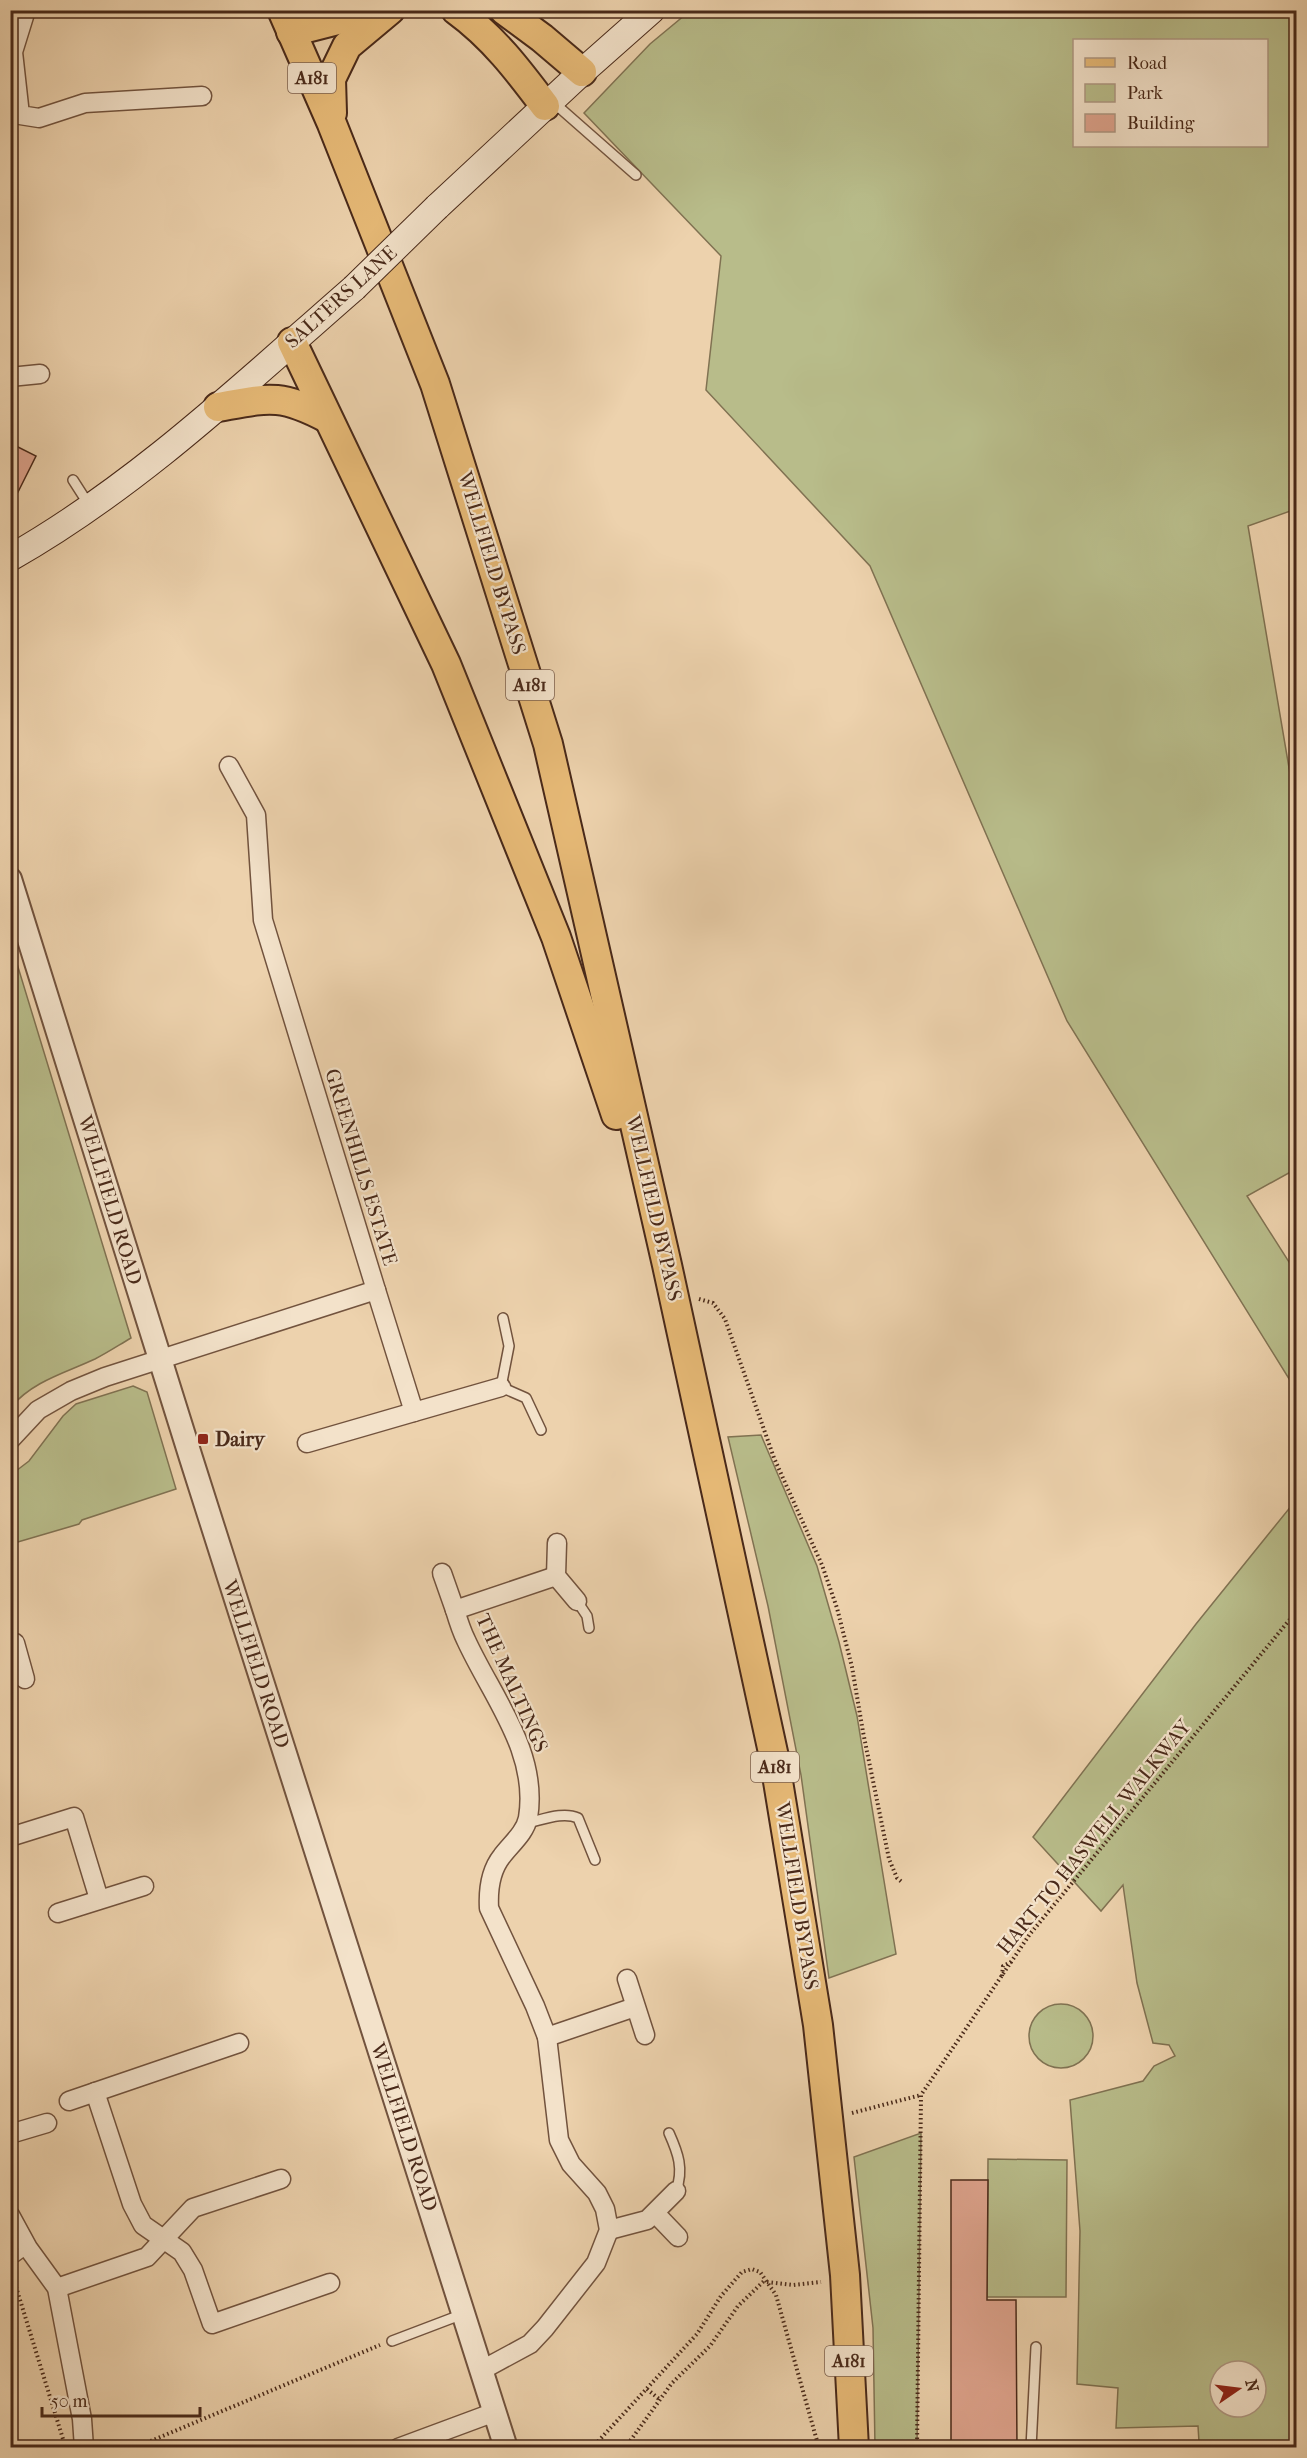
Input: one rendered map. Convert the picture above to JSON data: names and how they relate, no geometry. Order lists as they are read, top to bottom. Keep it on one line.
{"streets":{"main road":["A181","SALTERS LANE","WELLFIELD BYPASS"],"street":["GREENHILLS ESTATE","WELLFIELD ROAD","THE MALTINGS"],"path":["HART TO HASWELL WALKWAY"]},"crossings":[["GREENHILLS ESTATE","WELLFIELD ROAD"]],"places":{"transit":["Dairy"]},"legend":["Road","Park","Building"],"scale_bar":"50 m","north":"right"}
